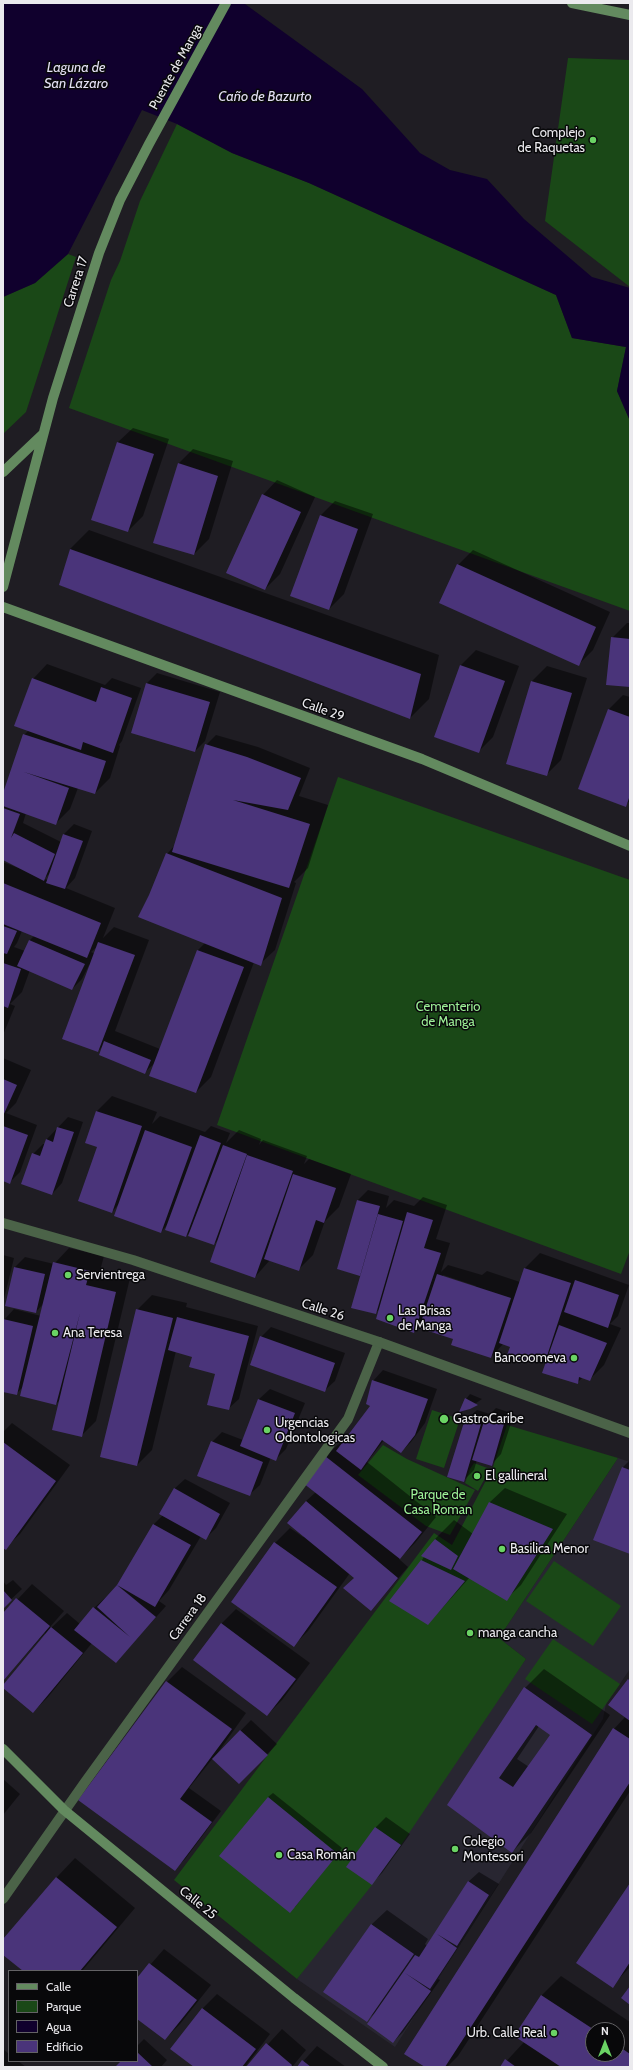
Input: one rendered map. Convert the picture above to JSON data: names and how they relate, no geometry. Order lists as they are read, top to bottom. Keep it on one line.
{"streets":{"main road":["Puente de Manga","Carrera 17","Calle 29","Calle 25"],"street":["Calle 26","Carrera 18"]},"crossings":[["Puente de Manga","Carrera 17"],["Calle 26","Carrera 18"],["Carrera 18","Calle 25"]],"water":["Laguna de San Lázaro","Caño de Bazurto"],"parks":["Cementerio de Manga","Parque de Casa Roman"],"places":["Complejo de Raquetas","Servientrega","Las Brisas de Manga","Ana Teresa","Bancoomeva","GastroCaribe","Urgencias Odontologicas","El gallineral","Basilica Menor","manga cancha","Colegio Montessori","Casa Román","Urb. Calle Real"],"legend":["Calle","Parque","Agua","Edificio"],"north":"top"}
